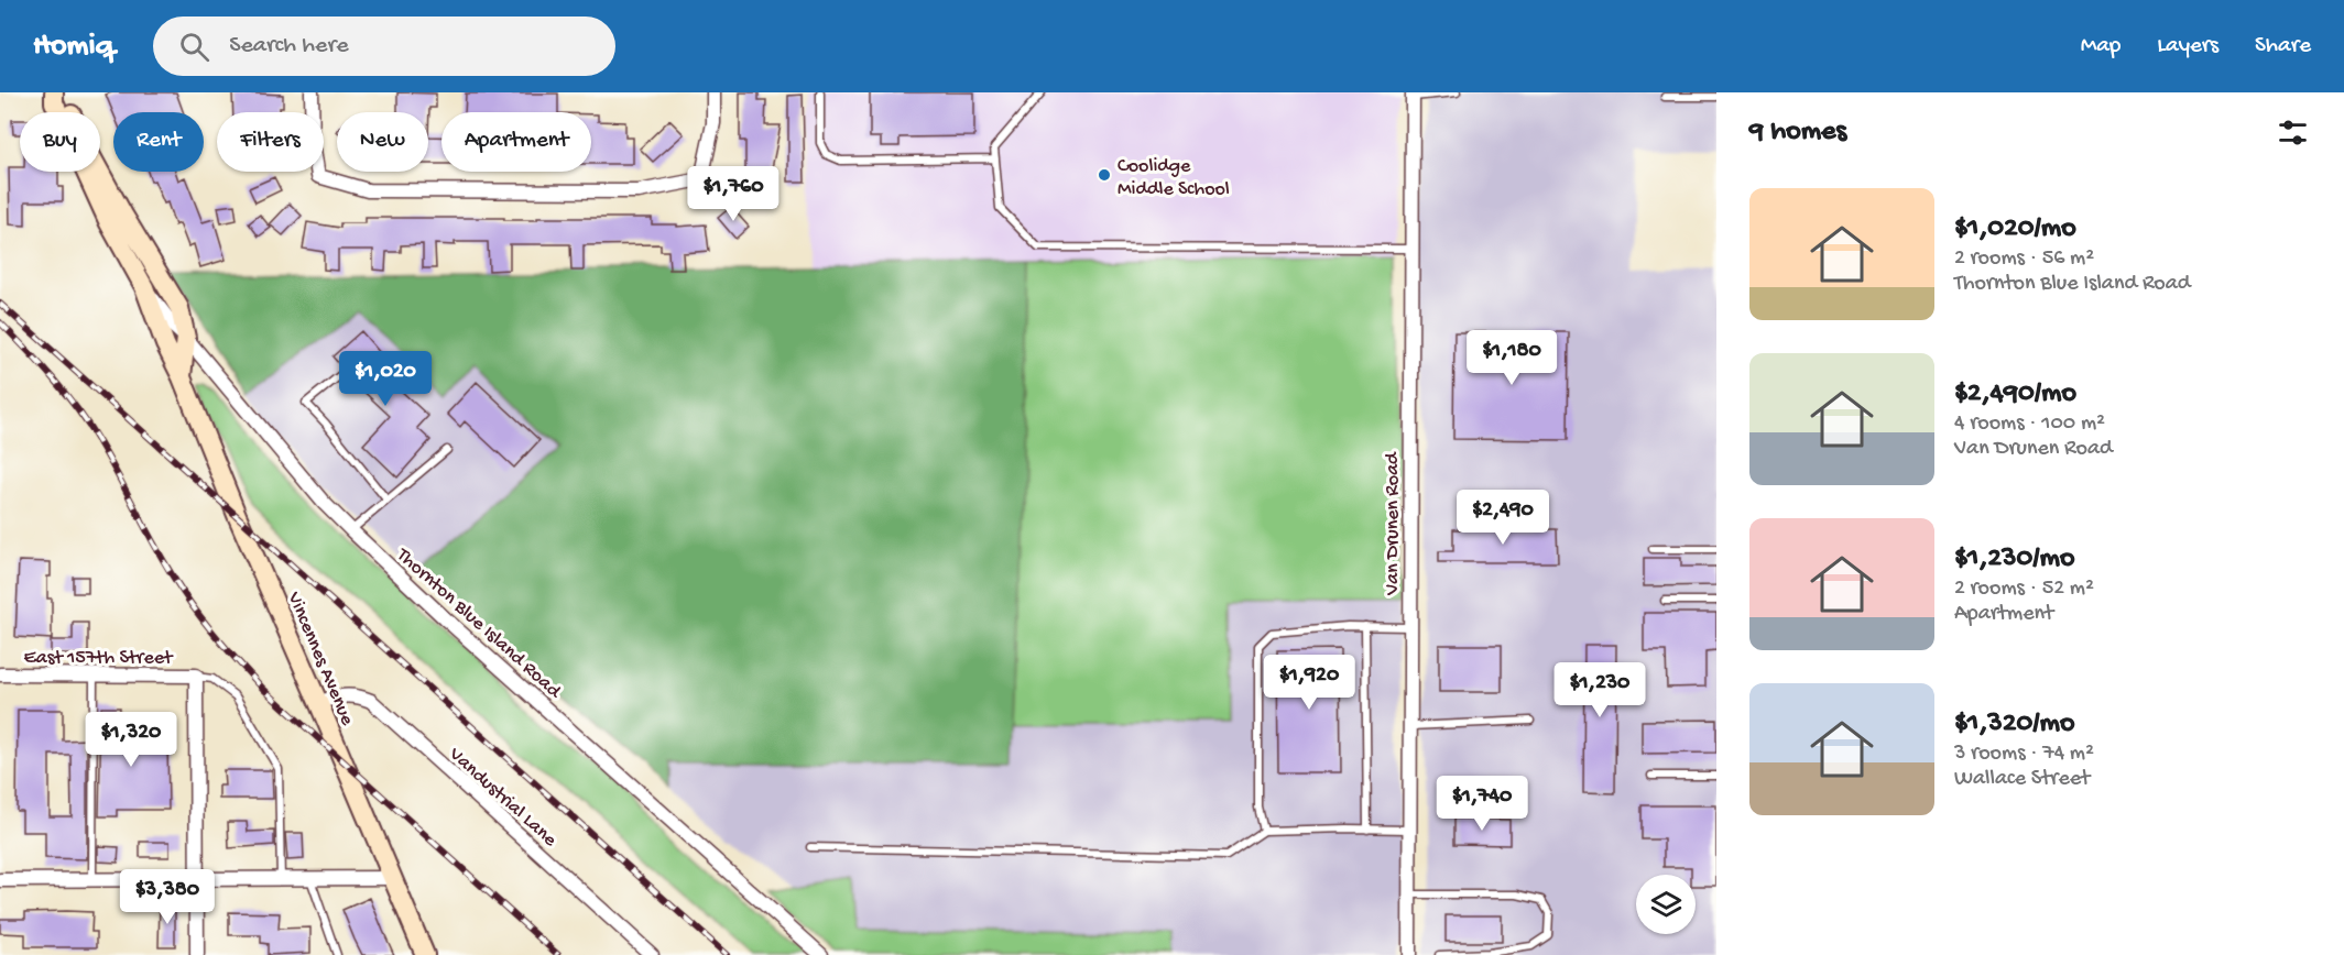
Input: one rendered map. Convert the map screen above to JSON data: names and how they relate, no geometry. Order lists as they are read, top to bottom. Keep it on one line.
{"streets":{"street":["Van Drunen Road","Thornton Blue Island Road","East 157th Street","Vincennes Avenue","Vandustrial Lane"]},"crossings":[["Thornton Blue Island Road","Vincennes Avenue"],["Vincennes Avenue","Vandustrial Lane"]],"places":["Coolidge Middle School"],"page":{"header":"Homiq","search":"Search here","nav":["Map","Layers","Share"],"heading":"9 homes","chip":["Buy","Rent","Filters","New","Apartment"],"price":["$1,760","$1,180","$1,020","$2,490","$1,920","$1,230","$1,320","$1,740","$3,380"],"list":[{"name":"$1,020/mo","note":"2 rooms · 56 m² · Thornton Blue Island Road"},{"name":"$2,490/mo","note":"4 rooms · 100 m² · Van Drunen Road"},{"name":"$1,230/mo","note":"2 rooms · 52 m² · Apartment"},{"name":"$1,320/mo","note":"3 rooms · 74 m² · Wallace Street"}]}}
